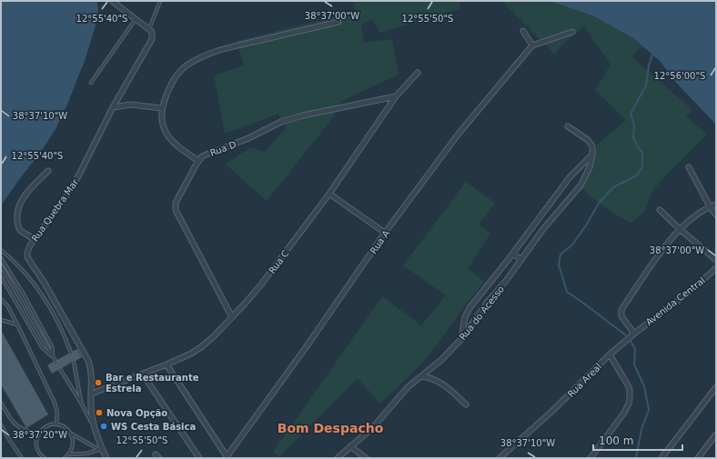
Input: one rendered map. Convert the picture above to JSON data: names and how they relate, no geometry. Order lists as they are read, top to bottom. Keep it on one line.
{"streets":{"street":["Rua D","Rua Quebra Mar","Rua A","Rua C","Avenida Central","Rua do Acesso","Rua Areal"]},"crossings":[["Rua D","Rua C"],["Rua Quebra Mar","Rua C"],["Avenida Central","Rua Areal"]],"districts":["Bom Despacho"],"places":["Bar e Restaurante Estrela","Nova Opção","WS Cesta Básica"],"scale_bar":"100 m","coordinates":["38°37'00\"W","12°55'40\"S","12°55'50\"S","12°56'00\"S","38°37'10\"W","38°37'20\"W"]}
